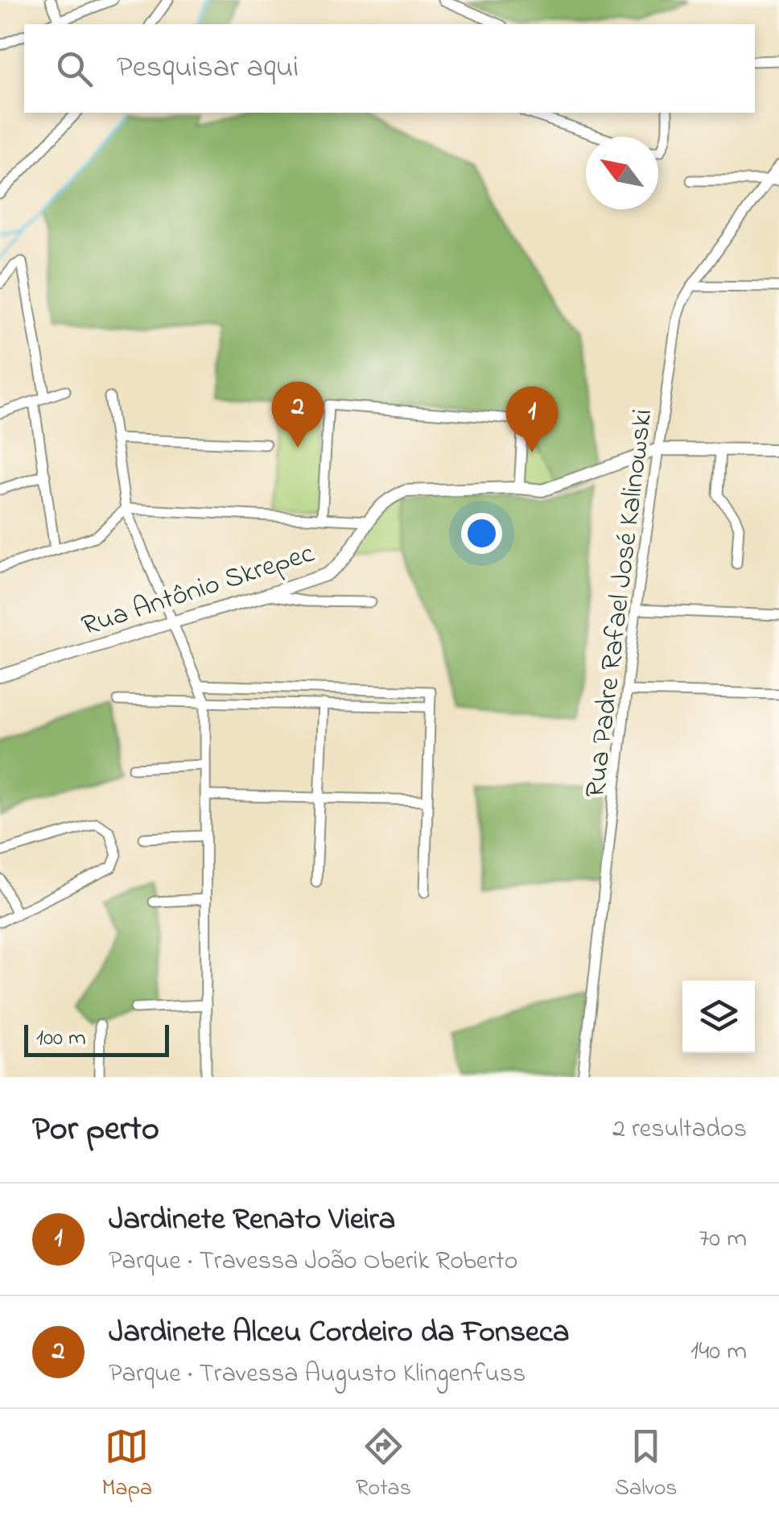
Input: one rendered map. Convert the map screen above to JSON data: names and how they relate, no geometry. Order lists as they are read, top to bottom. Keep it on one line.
{"streets":{"street":["Rua Antônio Skrepec","Rua Padre Rafael José Kalinowski"]},"crossings":[["Rua Antônio Skrepec","Rua Padre Rafael José Kalinowski"]],"scale_bar":"100 m","north":"top left","page":{"search":"Pesquisar aqui","pins":["2","1"],"scale":"100 m","heading":["Por perto","2 resultados"],"list":[{"mark":"1","name":"Jardinete Renato Vieira","note":"Parque · Travessa João Oberik Roberto","value":"70 m"},{"mark":"2","name":"Jardinete Alceu Cordeiro da Fonseca","note":"Parque · Travessa Augusto Klingenfuss","value":"140 m"}],"nav":["Mapa","Rotas","Salvos"]}}
